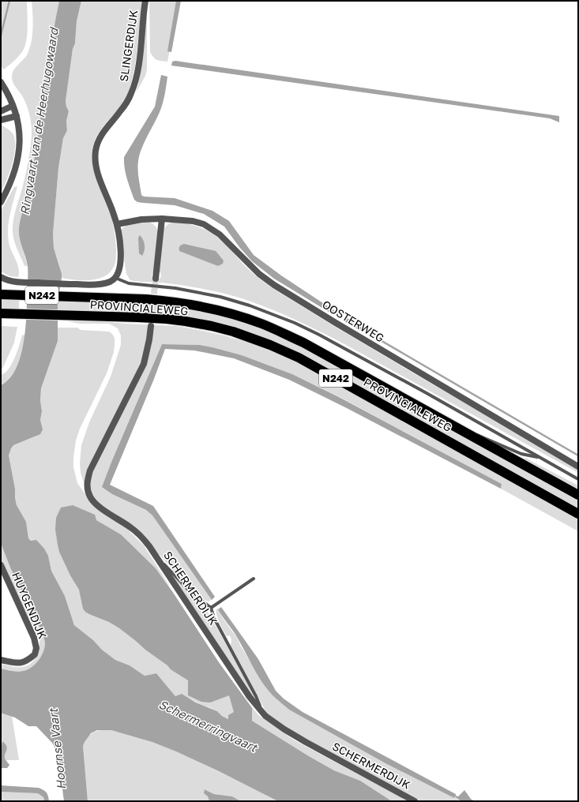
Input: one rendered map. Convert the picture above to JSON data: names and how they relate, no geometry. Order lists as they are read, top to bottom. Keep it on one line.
{"streets":{"highway":["N242","PROVINCIALEWEG"],"street":["SLINGERDIJK","OOSTERWEG","SCHERMERDIJK","HUYGENDIJK"]},"crossings":[["SLINGERDIJK","PROVINCIALEWEG"],["SLINGERDIJK","OOSTERWEG"]],"water":["Ringvaart van de Heerhugowaard","Schermerringvaart","Hoornse Vaart"]}
